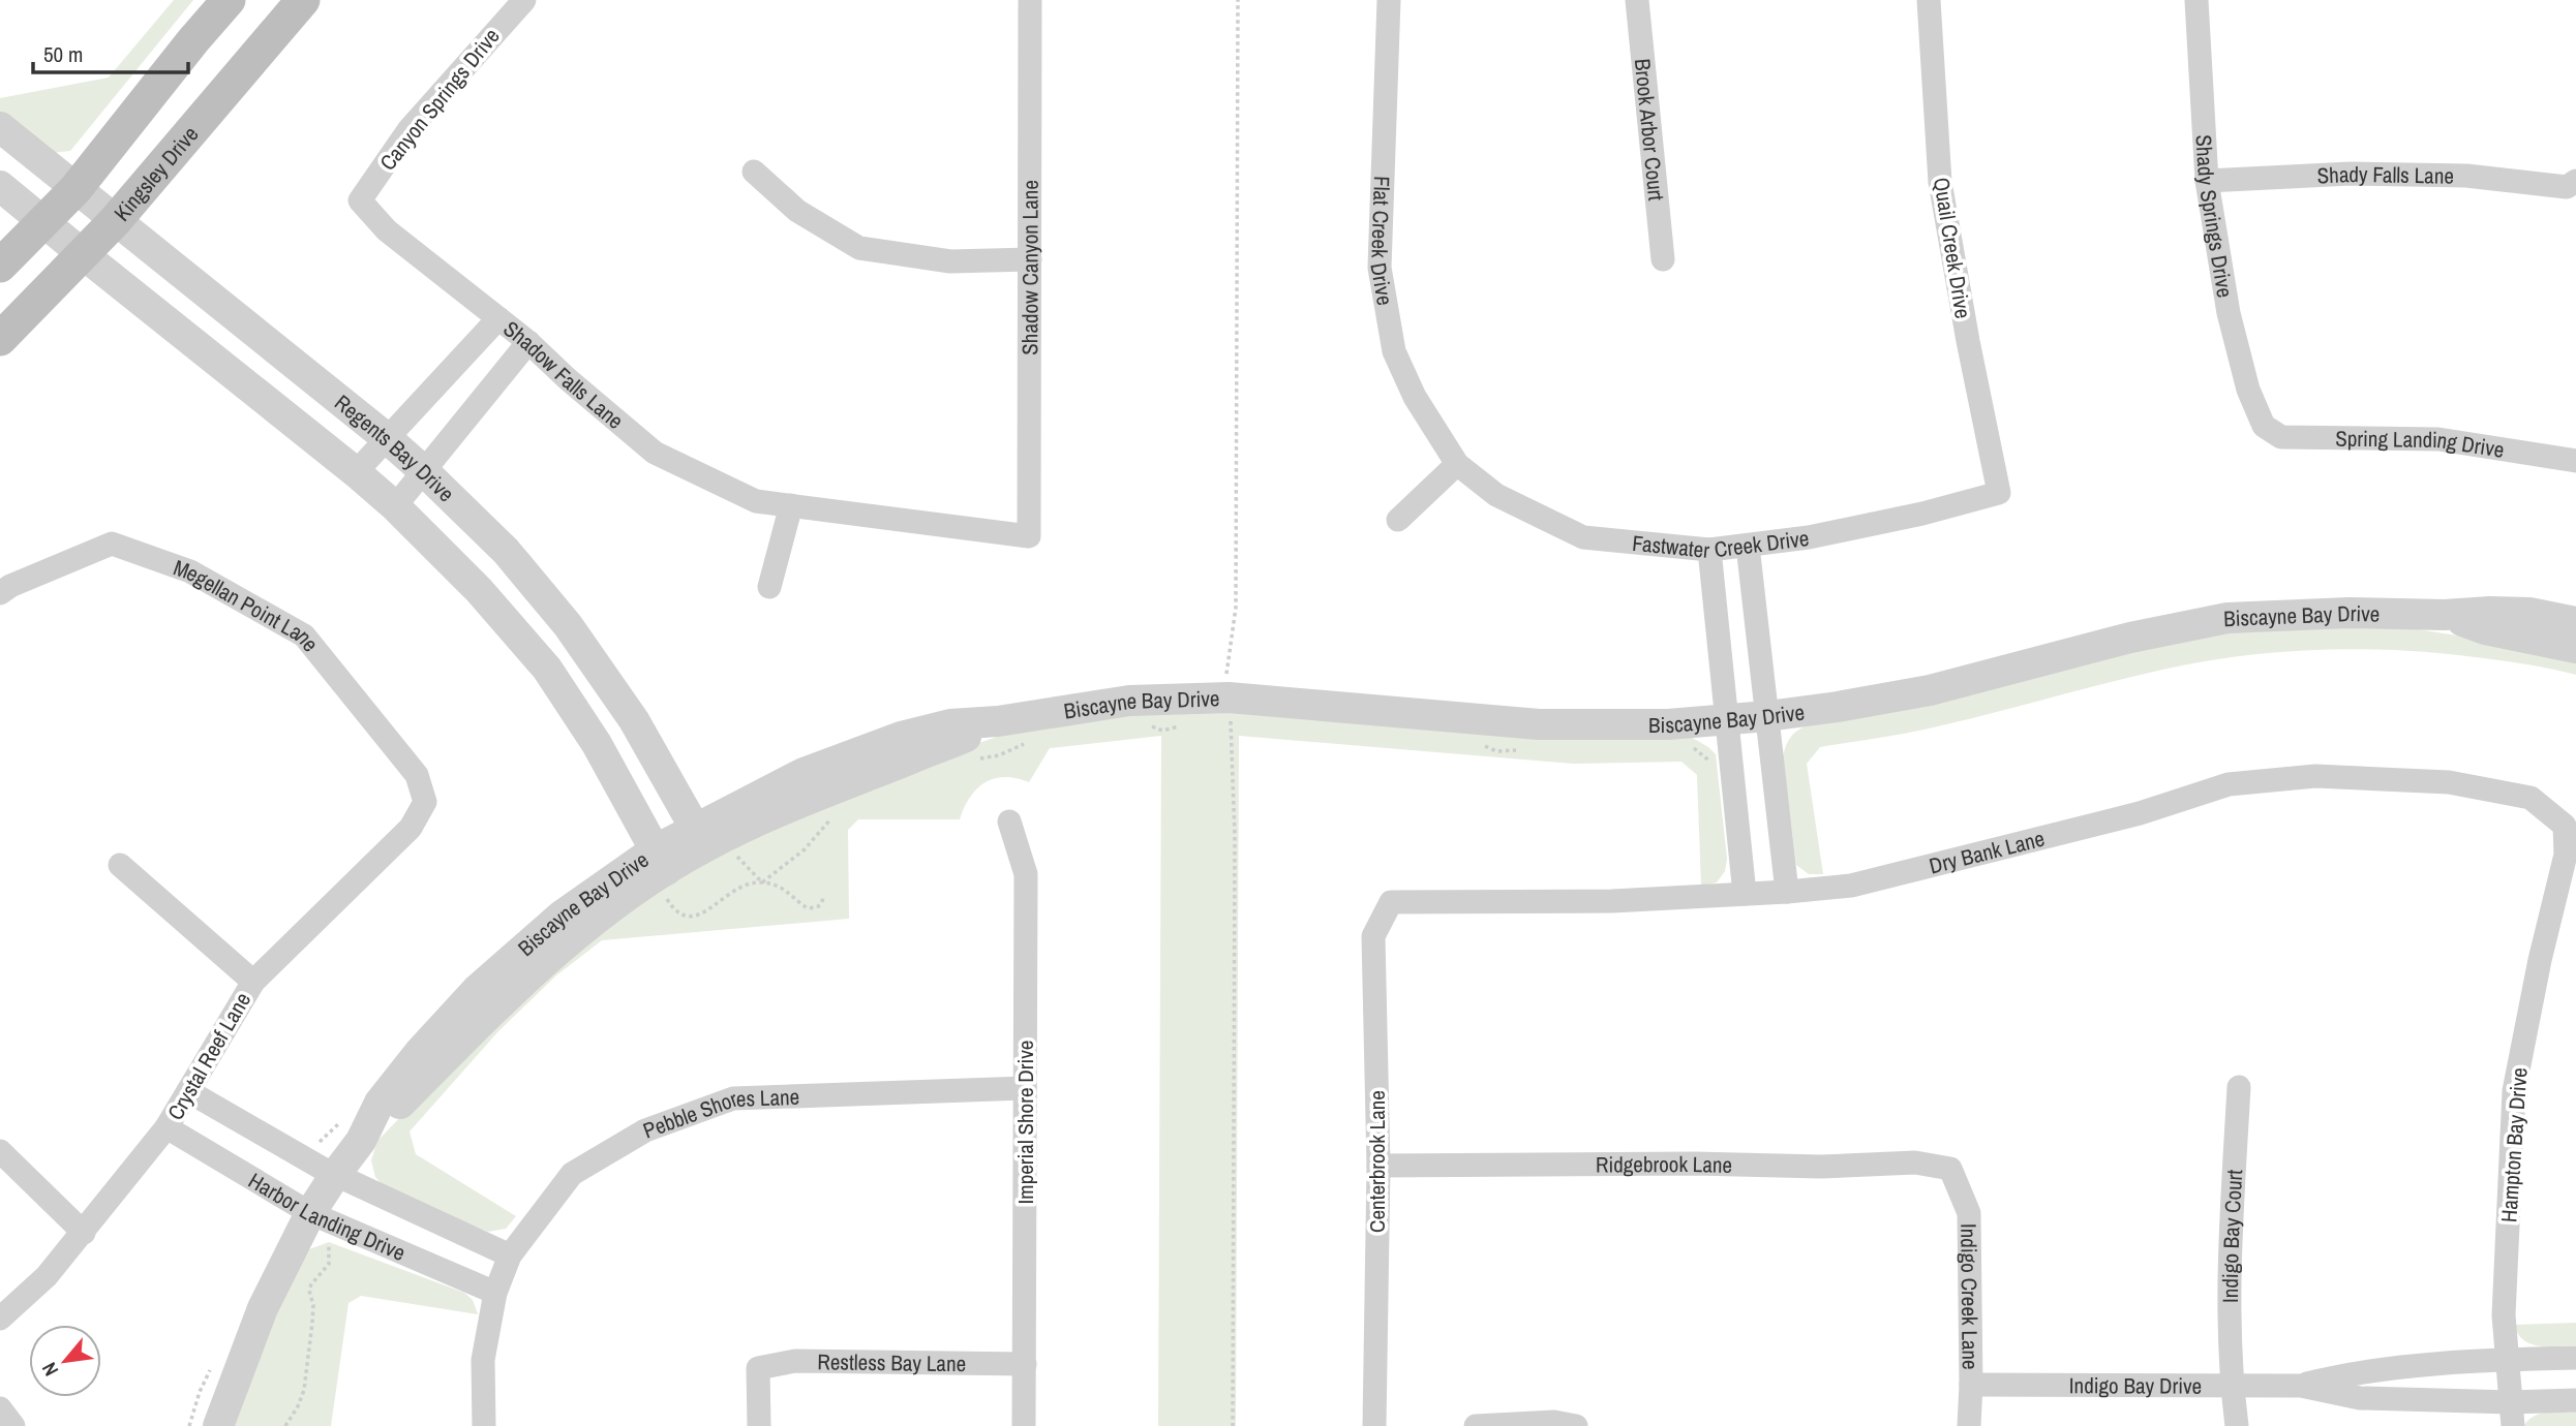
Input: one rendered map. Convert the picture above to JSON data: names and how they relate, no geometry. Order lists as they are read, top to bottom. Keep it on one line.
{"streets":{"main road":["Kingsley Drive"],"street":["Canyon Springs Drive","Brook Arbor Court","Shady Falls Lane","Shady Springs Drive","Flat Creek Drive","Quail Creek Drive","Shadow Canyon Lane","Shadow Falls Lane","Spring Landing Drive","Regents Bay Drive","Fastwater Creek Drive","Megellan Point Lane","Biscayne Bay Drive","Dry Bank Lane","Crystal Reef Lane","Pebble Shores Lane","Imperial Shore Drive","Hampton Bay Drive","Centerbrook Lane","Ridgebrook Lane","Harbor Landing Drive","Indigo Bay Court","Indigo Creek Lane","Restless Bay Lane","Indigo Bay Drive"]},"crossings":[["Canyon Springs Drive","Shadow Falls Lane"],["Kingsley Drive","Regents Bay Drive"],["Shady Falls Lane","Shady Springs Drive"],["Shady Springs Drive","Spring Landing Drive"],["Flat Creek Drive","Fastwater Creek Drive"],["Quail Creek Drive","Fastwater Creek Drive"],["Shadow Canyon Lane","Shadow Falls Lane"],["Regents Bay Drive","Biscayne Bay Drive"],["Megellan Point Lane","Crystal Reef Lane"],["Biscayne Bay Drive","Harbor Landing Drive"],["Dry Bank Lane","Hampton Bay Drive"],["Dry Bank Lane","Centerbrook Lane"],["Crystal Reef Lane","Harbor Landing Drive"],["Pebble Shores Lane","Imperial Shore Drive"],["Pebble Shores Lane","Harbor Landing Drive"],["Imperial Shore Drive","Restless Bay Lane"],["Hampton Bay Drive","Indigo Bay Drive"],["Centerbrook Lane","Ridgebrook Lane"],["Ridgebrook Lane","Indigo Creek Lane"],["Indigo Bay Court","Indigo Bay Drive"],["Indigo Creek Lane","Indigo Bay Drive"]],"scale_bar":"50 m","north":"bottom left"}
